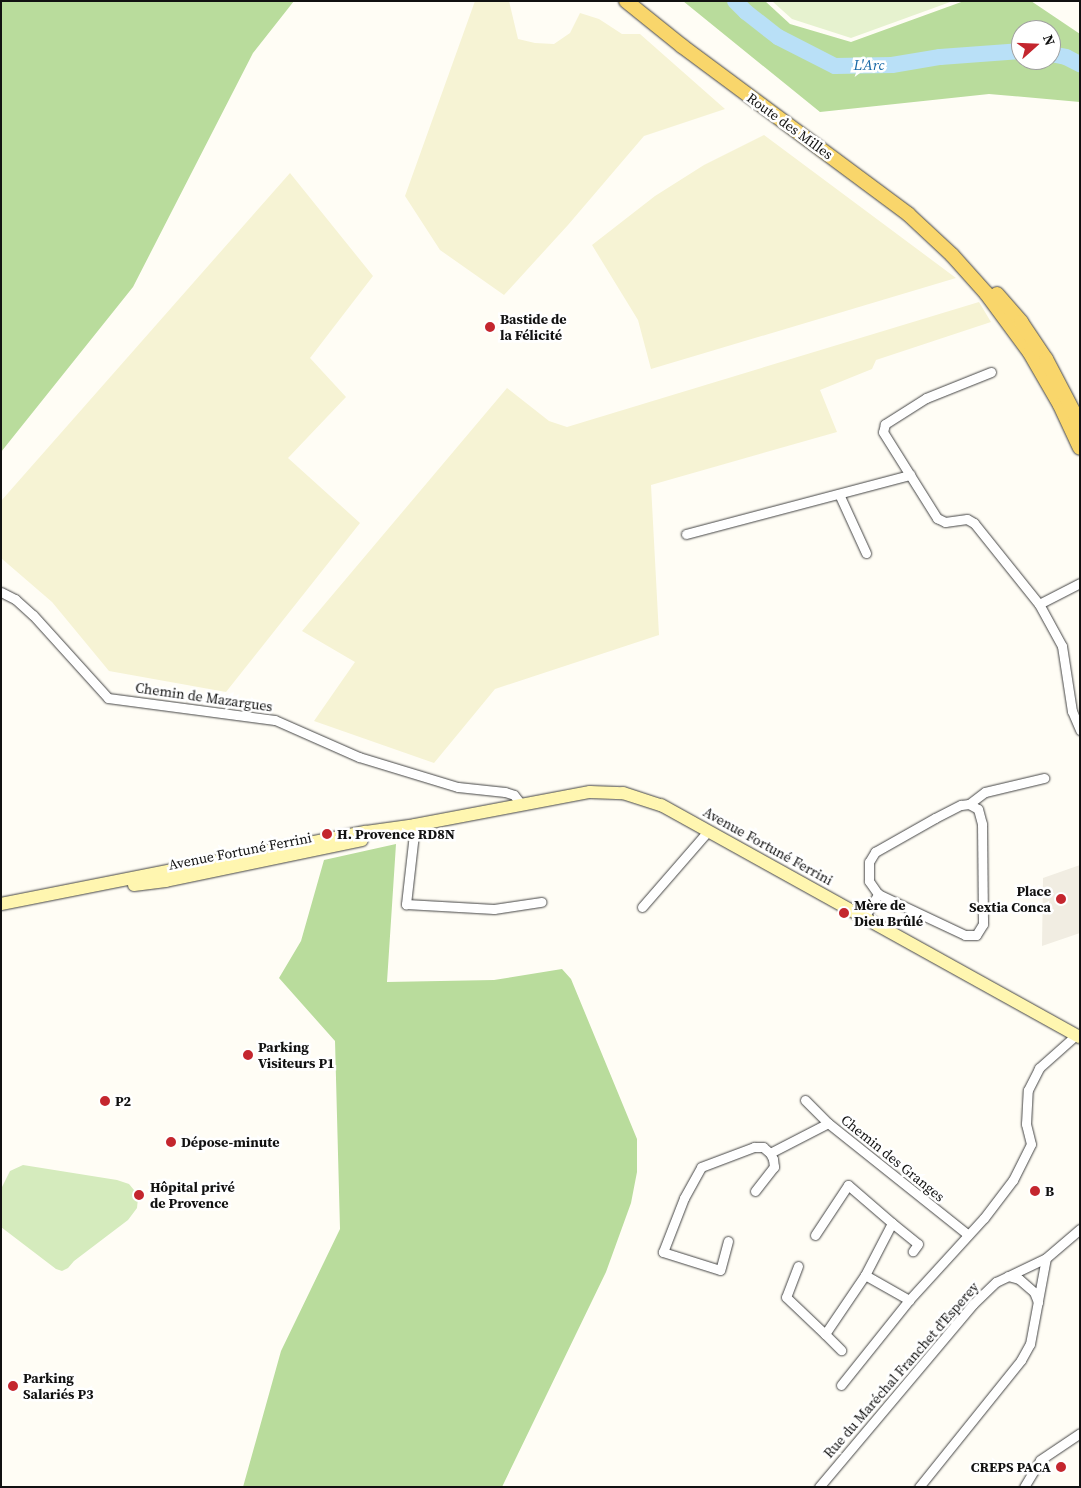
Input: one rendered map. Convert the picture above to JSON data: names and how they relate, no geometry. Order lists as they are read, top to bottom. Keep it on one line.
{"streets":{"main road":["Route des Milles","Avenue Fortuné Ferrini"],"street":["Chemin de Mazargues","Chemin des Granges","Rue du Maréchal Franchet d'Esperey"]},"crossings":[["Chemin de Mazargues","Avenue Fortuné Ferrini"]],"water":["L'Arc"],"places":["Bastide de la Félicité","H. Provence RD8N","Place Sextia Conca","Mère de Dieu Brûlé","Parking Visiteurs P1","P2","Dépose-minute","B","Hôpital privé de Provence","Parking Salariés P3","CREPS PACA"],"north":"right"}
